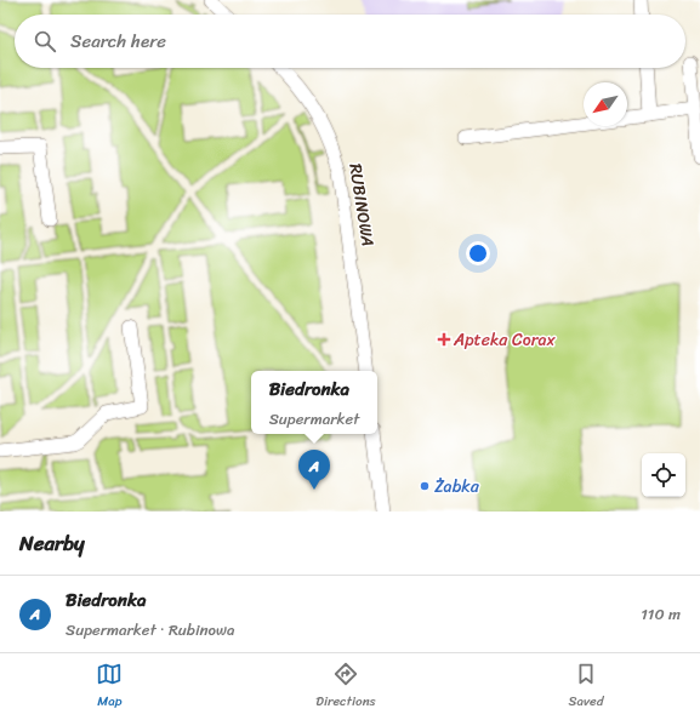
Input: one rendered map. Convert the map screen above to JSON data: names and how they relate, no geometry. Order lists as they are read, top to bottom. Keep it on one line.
{"streets":{"street":["RUBINOWA"]},"places":{"health":["Apteka Corax"],"other":["Żabka"]},"north":"bottom left","page":{"search":"Search here","popup":["Biedronka","Supermarket"],"pins":"A","heading":"Nearby","list":[{"mark":"A","name":"Biedronka","note":"Supermarket · Rubinowa","value":"110 m"}],"nav":["Map","Directions","Saved"]}}
